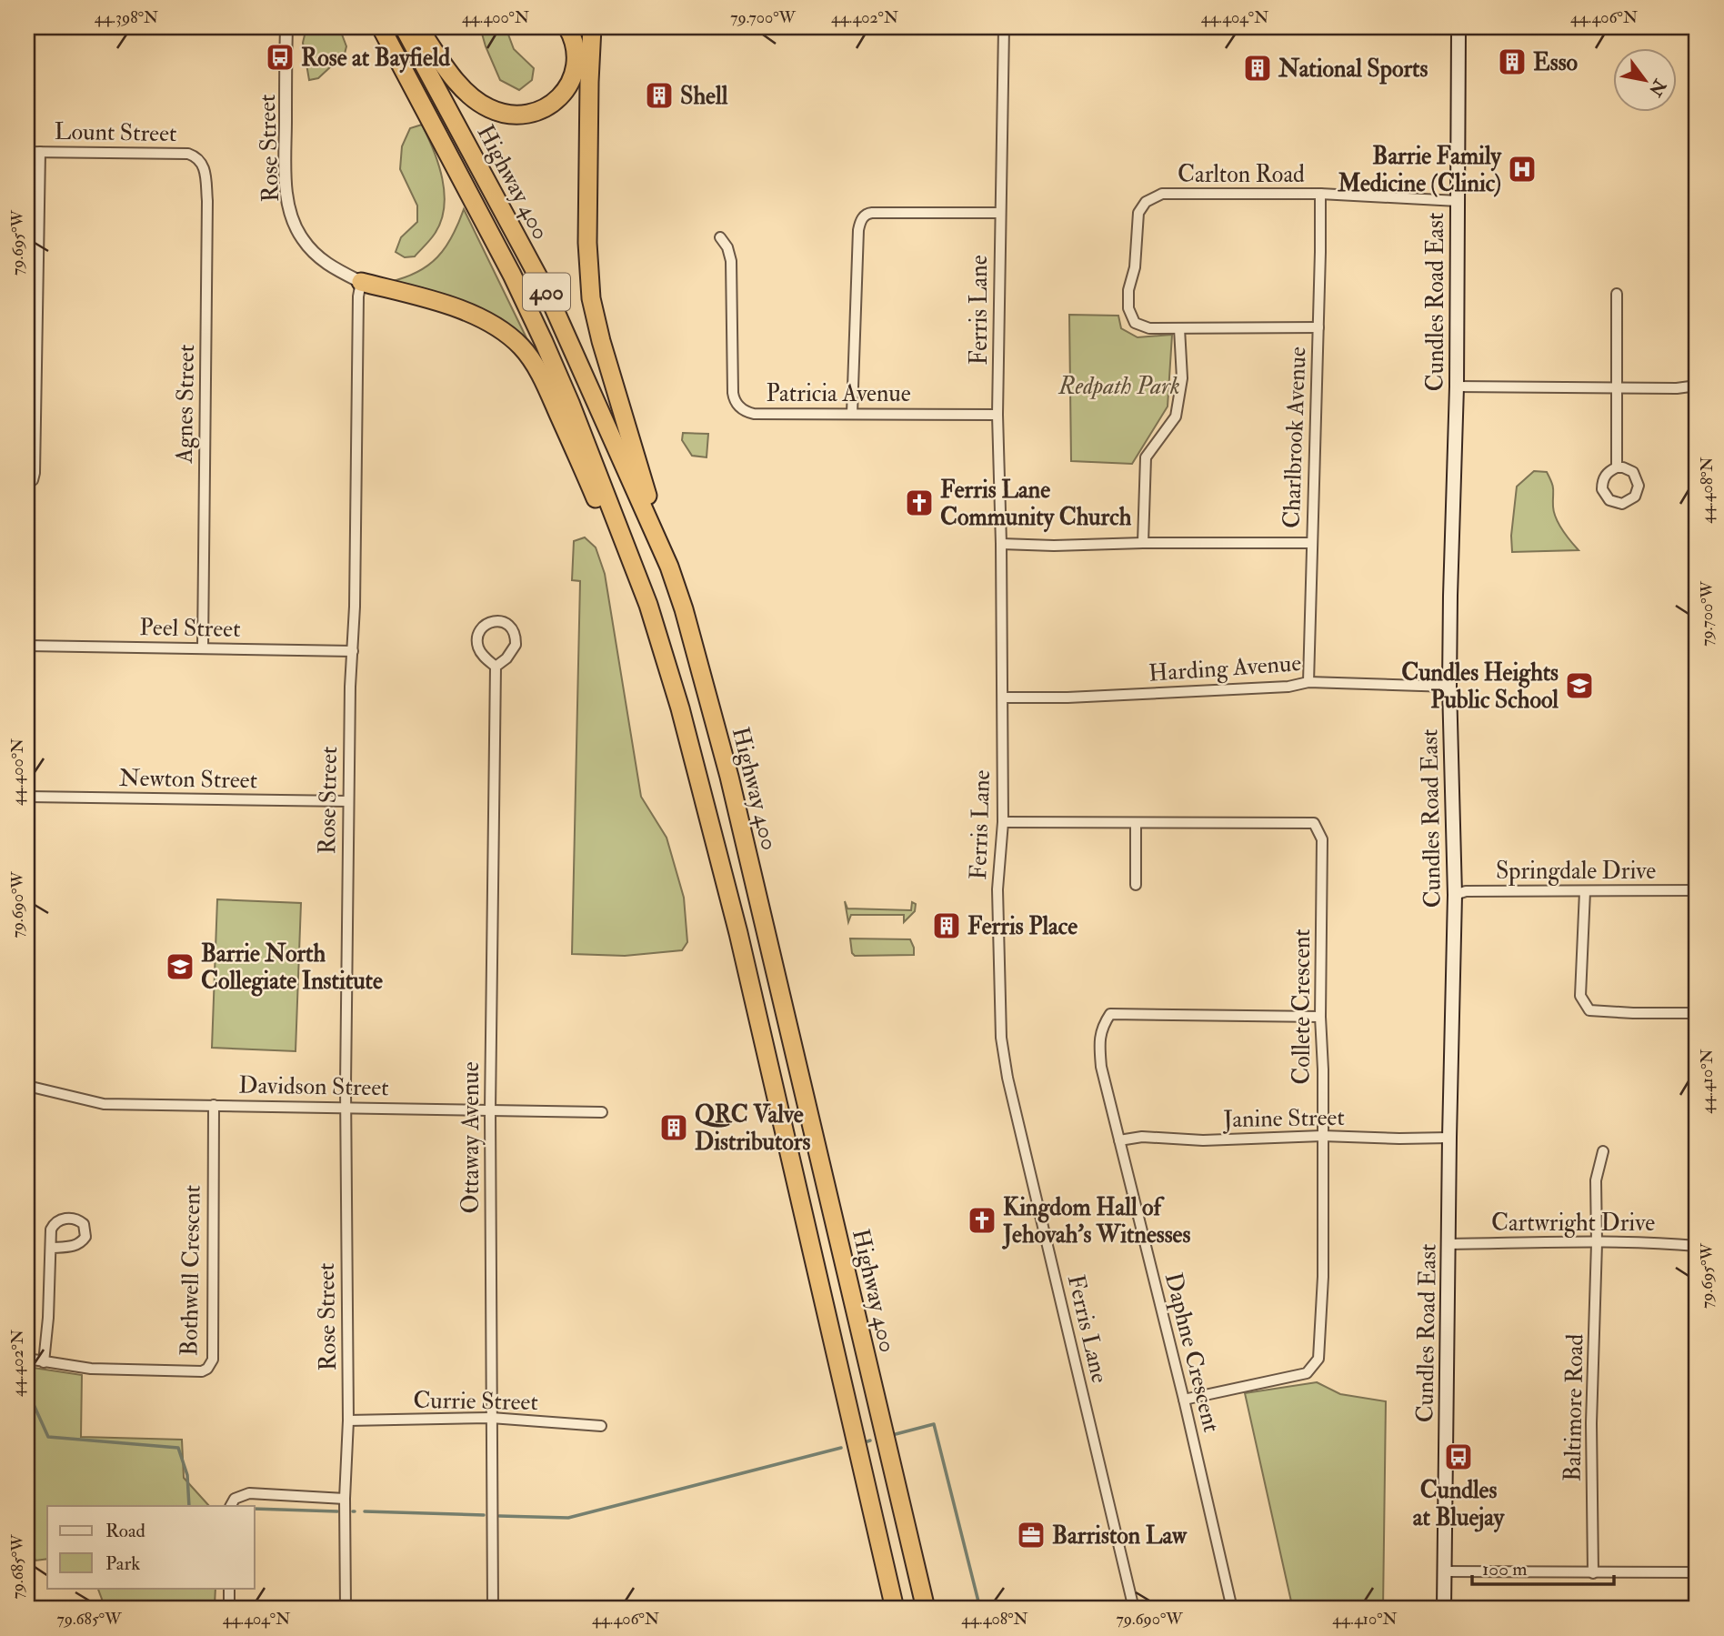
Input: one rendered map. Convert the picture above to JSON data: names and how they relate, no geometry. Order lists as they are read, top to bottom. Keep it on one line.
{"streets":{"highway":["Highway 400","400"],"main road":["Cundles Road East"],"street":["Lount Street","Rose Street","Carlton Road","Ferris Lane","Patricia Avenue","Agnes Street","Charlbrook Avenue","Peel Street","Harding Avenue","Newton Street","Springdale Drive","Collete Crescent","Davidson Street","Janine Street","Ottaway Avenue","Cartwright Drive","Bothwell Crescent","Daphne Crescent","Currie Street","Baltimore Road"]},"crossings":[["Lount Street","Agnes Street"],["Rose Street","Peel Street"],["Rose Street","Newton Street"],["Rose Street","Davidson Street"],["Rose Street","Currie Street"],["Carlton Road","Cundles Road East"],["Carlton Road","Charlbrook Avenue"],["Cundles Road East","Harding Avenue"],["Cundles Road East","Springdale Drive"],["Cundles Road East","Janine Street"],["Cundles Road East","Cartwright Drive"],["Ferris Lane","Patricia Avenue"],["Ferris Lane","Harding Avenue"],["Ferris Lane","Collete Crescent"],["Agnes Street","Peel Street"],["Charlbrook Avenue","Harding Avenue"],["Collete Crescent","Janine Street"],["Collete Crescent","Daphne Crescent"],["Davidson Street","Ottaway Avenue"],["Davidson Street","Bothwell Crescent"],["Janine Street","Daphne Crescent"],["Ottaway Avenue","Currie Street"],["Cartwright Drive","Baltimore Road"]],"parks":["Redpath Park"],"places":{"bus stop":["Rose at Bayfield","Cundles at Bluejay"],"building":["Esso","National Sports","Shell","Ferris Place","QRC Valve Distributors"],"hospital":["Barrie Family Medicine (Clinic)"],"church":["Ferris Lane Community Church","Kingdom Hall of Jehovah's Witnesses"],"school or university":["Cundles Heights Public School","Barrie North Collegiate Institute"],"office":["Barriston Law"]},"legend":["Road","Park"],"scale_bar":"100 m","north":"bottom right","coordinates":["44.398°N","44.400°N","79.700°W","44.402°N","44.404°N","44.406°N","79.695°W","44.408°N","79.690°W","44.410°N","79.685°W"]}
